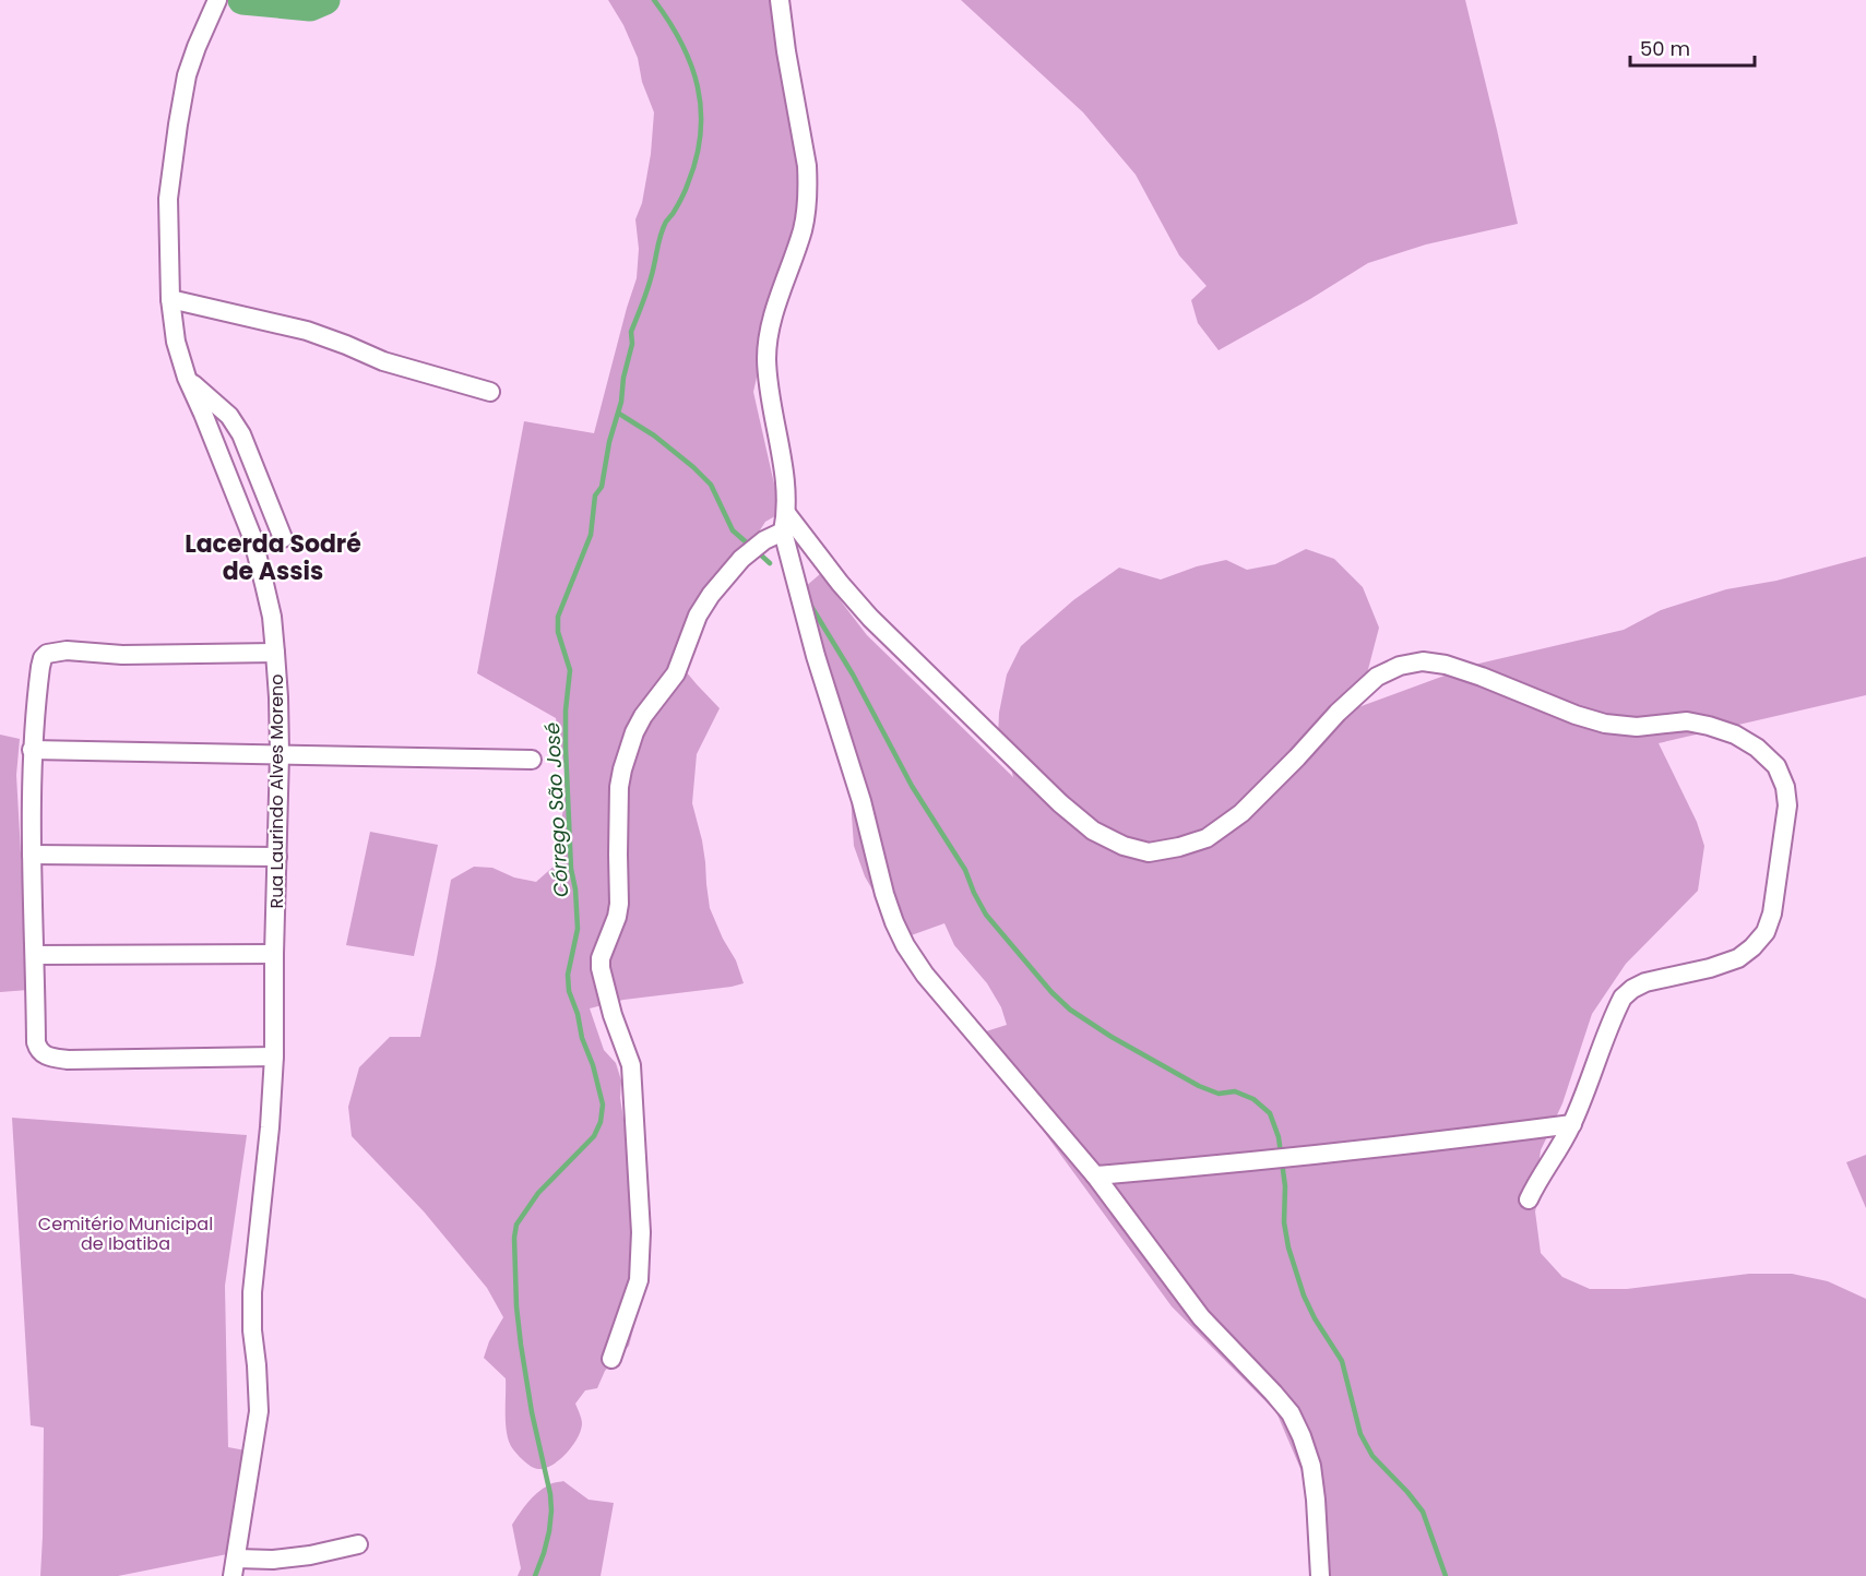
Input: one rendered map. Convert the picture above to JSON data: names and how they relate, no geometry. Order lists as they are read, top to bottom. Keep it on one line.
{"streets":{"street":["Rua Laurindo Alves Moreno"]},"districts":["Lacerda Sodré de Assis"],"water":["Córrego São José"],"parks":["Cemitério Municipal de Ibatiba"],"scale_bar":"50 m"}
